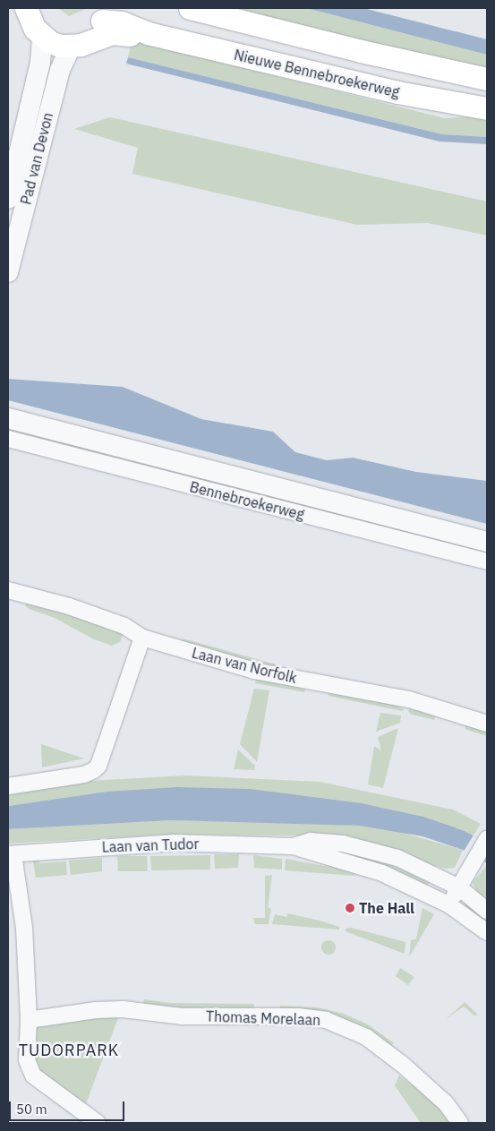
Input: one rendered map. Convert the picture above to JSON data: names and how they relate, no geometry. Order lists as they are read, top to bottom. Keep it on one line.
{"streets":{"main road":["Nieuwe Bennebroekerweg"],"street":["Pad van Devon","Bennebroekerweg","Laan van Norfolk","Laan van Tudor","Thomas Morelaan"]},"districts":["TUDORPARK"],"places":["The Hall"],"scale_bar":"50 m"}
